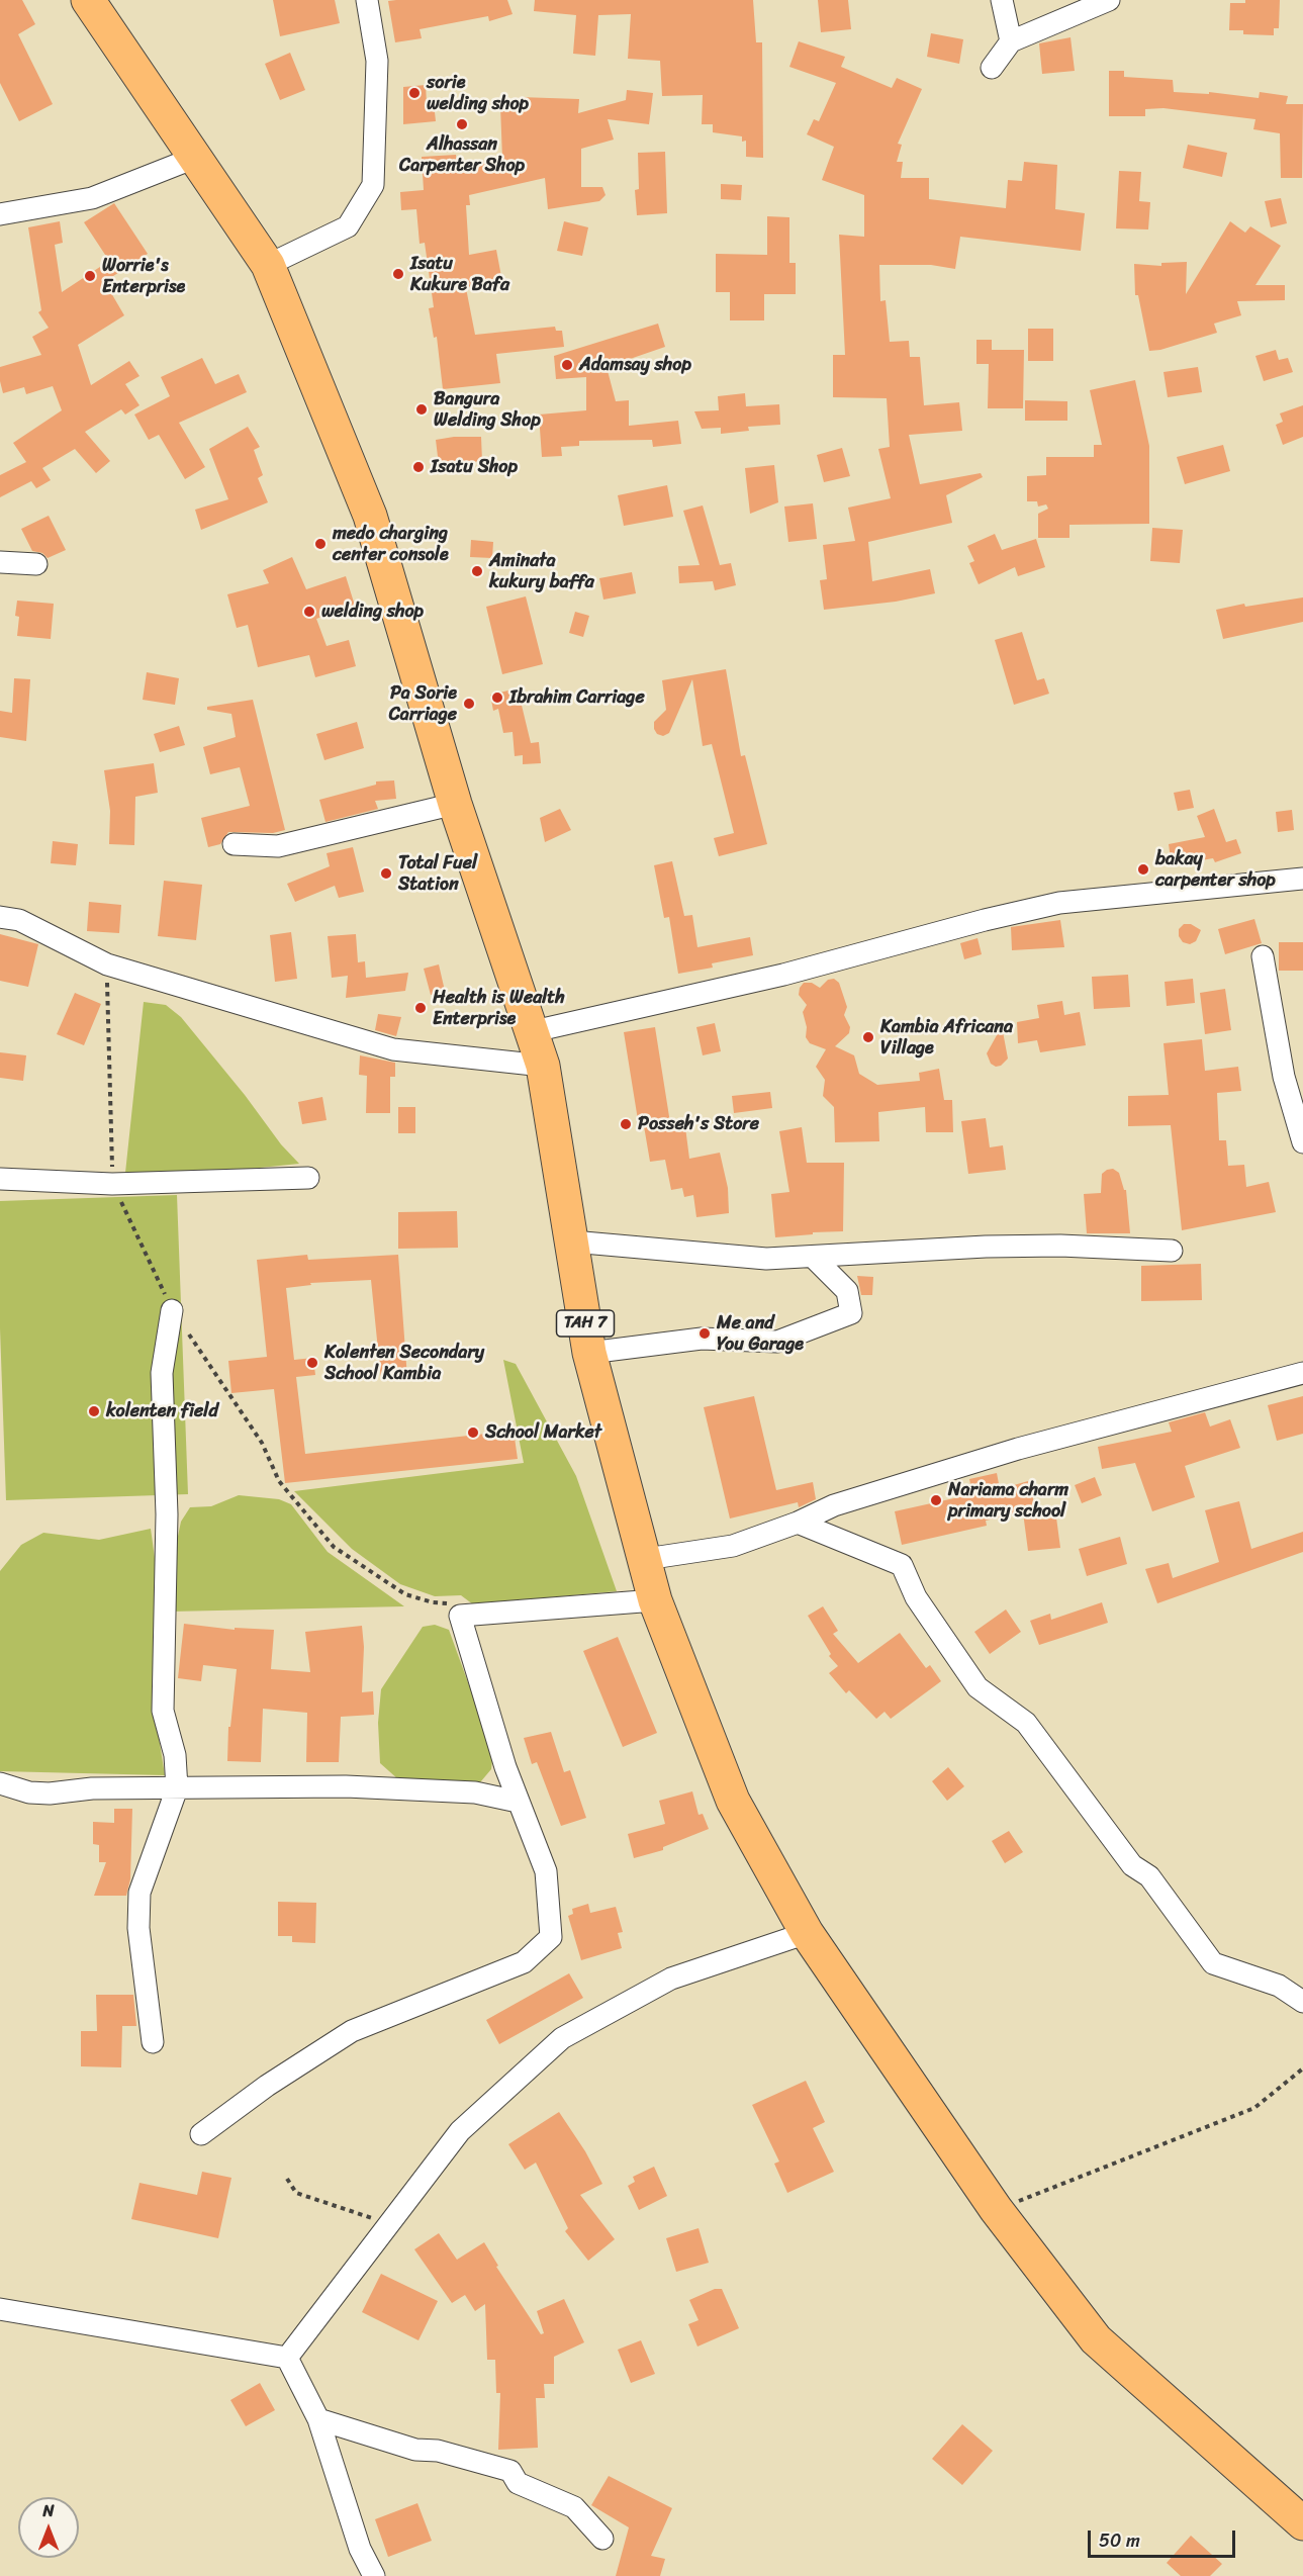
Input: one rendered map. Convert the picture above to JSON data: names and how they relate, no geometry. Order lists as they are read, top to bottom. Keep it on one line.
{"streets":{"highway":["TAH 7"]},"places":["sorie welding shop","Alhassan Carpenter Shop","Isatu Kukure Bafa","Worrie's Enterprise","Adamsay shop","Bangura Welding Shop","Isatu Shop","medo charging center console","Aminata kukury baffa","welding shop","Ibrahim Carriage","Pa Sorie Carriage","bakay carpenter shop","Total Fuel Station","Health is Wealth Enterprise","Kambia Africana Village","Posseh's Store","Me and You Garage","Kolenten Secondary School Kambia","kolenten field","School Market","Nariama charm primary school"],"scale_bar":"50 m","north":"top"}
